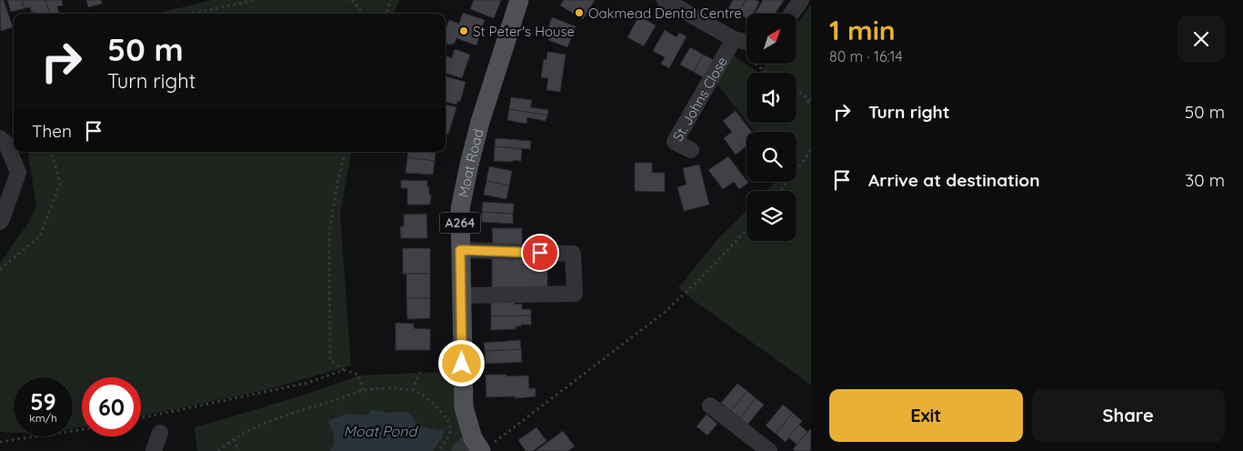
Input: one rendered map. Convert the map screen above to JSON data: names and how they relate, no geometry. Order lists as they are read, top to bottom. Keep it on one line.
{"streets":{"main road":["Moat Road","A264"],"street":["St. Johns Close"]},"water":["Moat Pond"],"places":["Oakmead Dental Centre","St Peter's House"],"north":"top right","page":{"heading":["1 min","80 m · 16:14"],"turn":["50 m","Turn right"],"list":[{"name":"Turn right","value":"50 m"},{"name":"Arrive at destination","value":"30 m"}],"then":"Then","speed":"59 km/h","limit":"60","buttons":["Exit","Share"]}}
